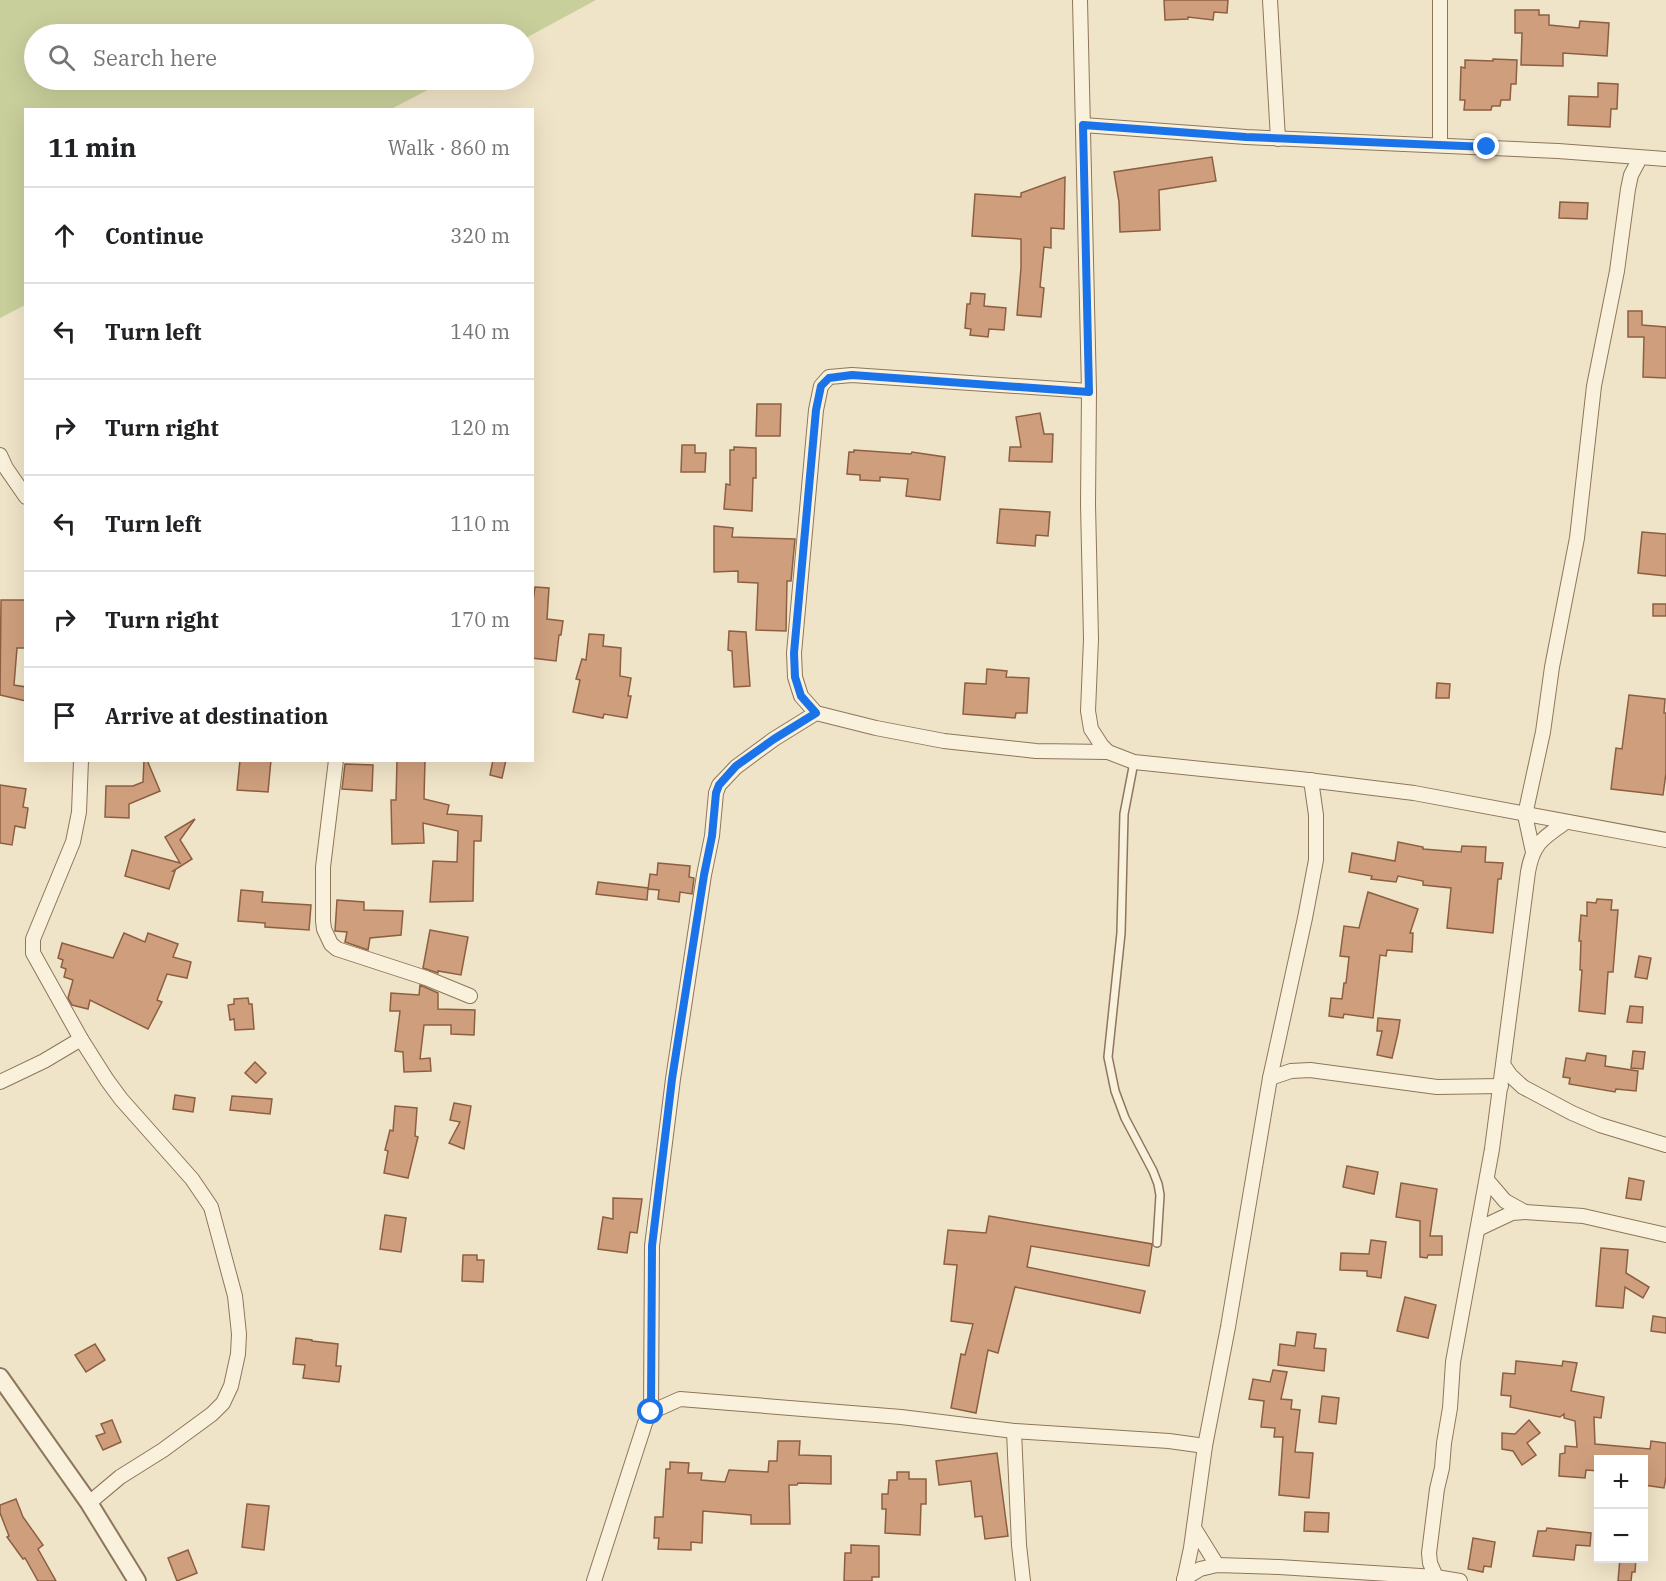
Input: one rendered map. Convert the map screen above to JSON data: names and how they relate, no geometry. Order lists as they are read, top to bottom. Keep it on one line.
{"page":{"search":"Search here","heading":["11 min","Walk · 860 m"],"list":[["Continue","320 m"],["Turn left","140 m"],["Turn right","120 m"],["Turn left","110 m"],["Turn right","170 m"],"Arrive at destination"],"map_buttons":["+","−"]}}
